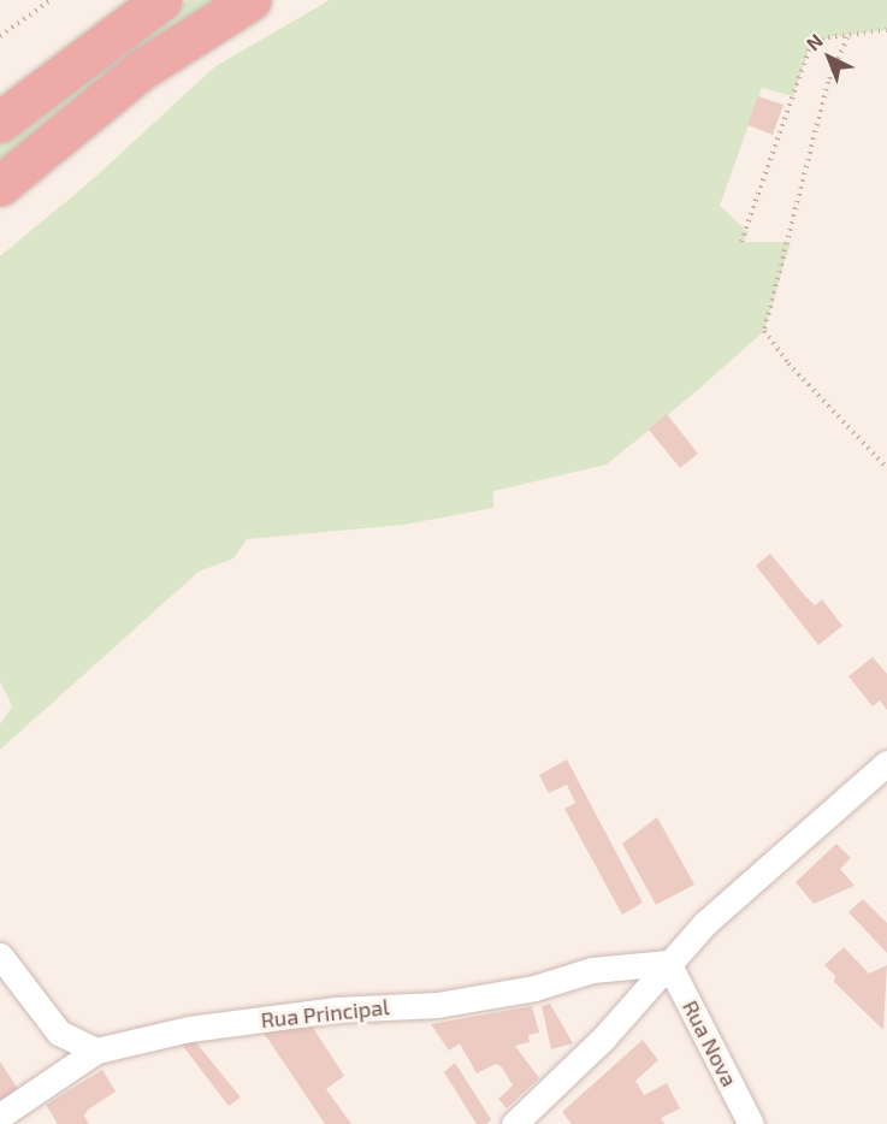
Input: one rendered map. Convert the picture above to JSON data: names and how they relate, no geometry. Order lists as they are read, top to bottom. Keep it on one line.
{"streets":{"street":["Rua Principal","Rua Nova"]},"crossings":[["Rua Principal","Rua Nova"]],"north":"top left"}
